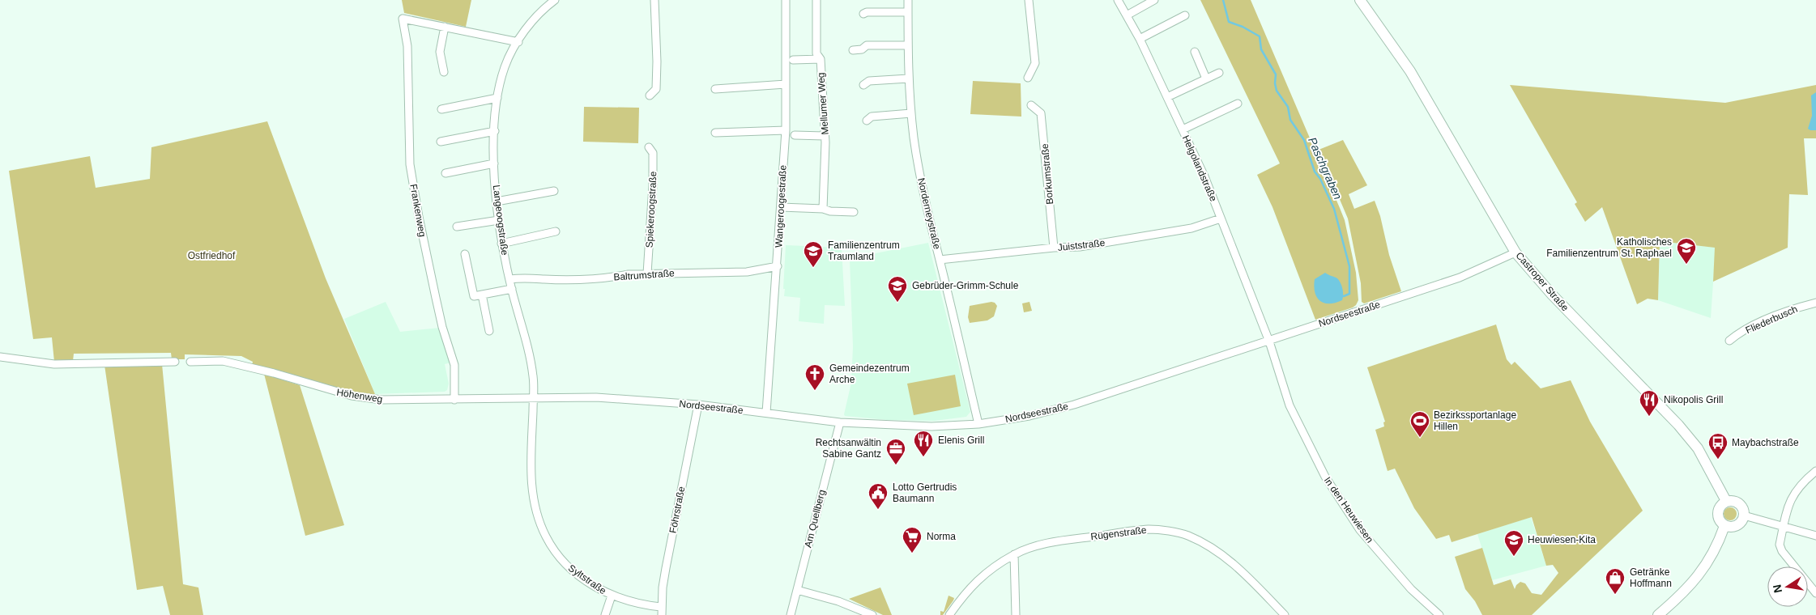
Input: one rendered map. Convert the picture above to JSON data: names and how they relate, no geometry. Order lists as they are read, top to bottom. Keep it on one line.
{"streets":{"main road":["Castroper Straße"],"street":["Mellumer Weg","Helgolandstraße","Borkumstraße","Wangeroogestraße","Spiekeroogstraße","Frankenweg","Norderneystraße","Langeoogstraße","Juiststraße","Baltrumstraße","Nordseestraße","Fliederbusch","Höhenweg","Föhrstraße","In den Heuwiesen","Am Quellberg","Rügenstraße","Syltstraße"]},"crossings":[["Helgolandstraße","Juiststraße"],["Helgolandstraße","Nordseestraße"],["Helgolandstraße","In den Heuwiesen"],["Borkumstraße","Juiststraße"],["Wangeroogestraße","Baltrumstraße"],["Wangeroogestraße","Nordseestraße"],["Spiekeroogstraße","Baltrumstraße"],["Frankenweg","Höhenweg"],["Norderneystraße","Juiststraße"],["Norderneystraße","Nordseestraße"],["Langeoogstraße","Baltrumstraße"],["Langeoogstraße","Nordseestraße"],["Langeoogstraße","Höhenweg"],["Langeoogstraße","Syltstraße"],["Castroper Straße","Nordseestraße"],["Nordseestraße","Höhenweg"],["Nordseestraße","Föhrstraße"],["Nordseestraße","In den Heuwiesen"],["Nordseestraße","Am Quellberg"],["Nordseestraße","Syltstraße"],["Höhenweg","Syltstraße"],["Föhrstraße","Syltstraße"]],"water":["Paschgraben"],"parks":["Ostfriedhof"],"places":{"school or university":["Katholisches Familienzentrum St. Raphael","Familienzentrum Traumland","Gebrüder-Grimm-Schule","Heuwiesen-Kita"],"church":["Gemeindezentrum Arche"],"restaurant":["Nikopolis Grill","Elenis Grill"],"sports":["Bezirkssportanlage Hillen"],"bus stop":["Maybachstraße"],"office":["Rechtsanwältin Sabine Gantz"],"public building":["Lotto Gertrudis Baumann"],"supermarket":["Norma"],"shop":["Getränke Hoffmann"]},"north":"left"}
